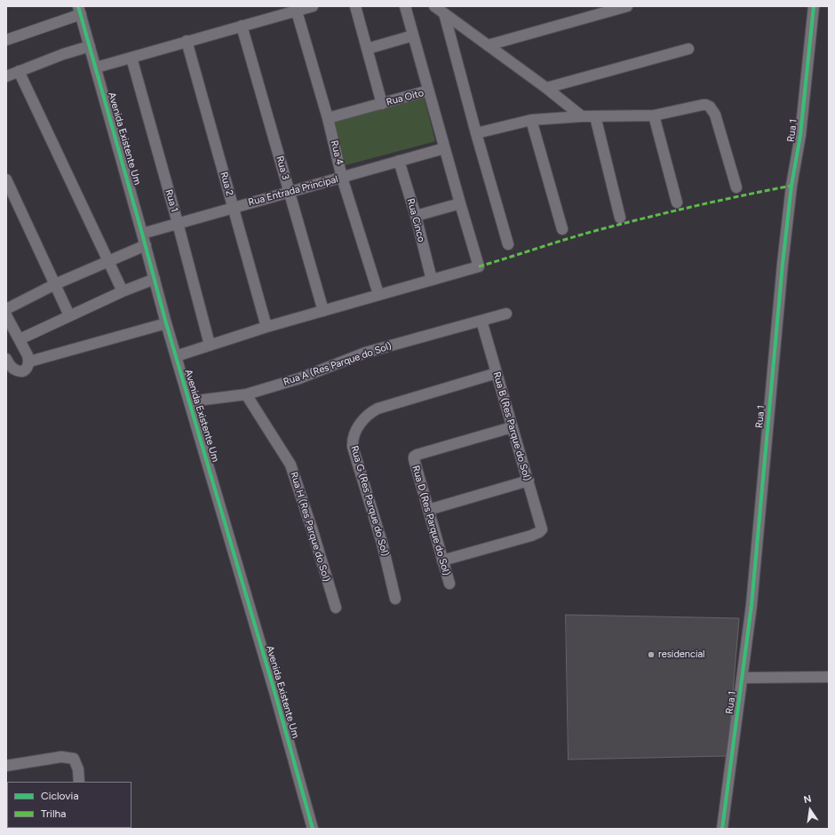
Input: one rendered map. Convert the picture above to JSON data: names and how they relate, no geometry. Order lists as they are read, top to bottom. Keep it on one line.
{"streets":{"street":["Rua Oito","Rua 1","Avenida Existente Um","Rua 4","Rua 3","Rua 2","Rua Entrada Principal","Rua Cinco","Rua A (Res Parque do Sol)","Rua B (Res Parque do Sol)","Rua G (Res Parque do Sol)","Rua D (Res Parque do Sol)","Rua H (Res Parque do Sol)"]},"crossings":[["Rua Oito","Rua 4"],["Rua 1","Rua Entrada Principal"],["Avenida Existente Um","Rua Entrada Principal"],["Avenida Existente Um","Rua A (Res Parque do Sol)"],["Rua 4","Rua Entrada Principal"],["Rua 3","Rua Entrada Principal"],["Rua 2","Rua Entrada Principal"],["Rua Entrada Principal","Rua Cinco"],["Rua A (Res Parque do Sol)","Rua B (Res Parque do Sol)"],["Rua A (Res Parque do Sol)","Rua H (Res Parque do Sol)"],["Rua B (Res Parque do Sol)","Rua G (Res Parque do Sol)"],["Rua B (Res Parque do Sol)","Rua D (Res Parque do Sol)"]],"places":["residencial"],"legend":["Ciclovia","Trilha"],"north":"top"}
